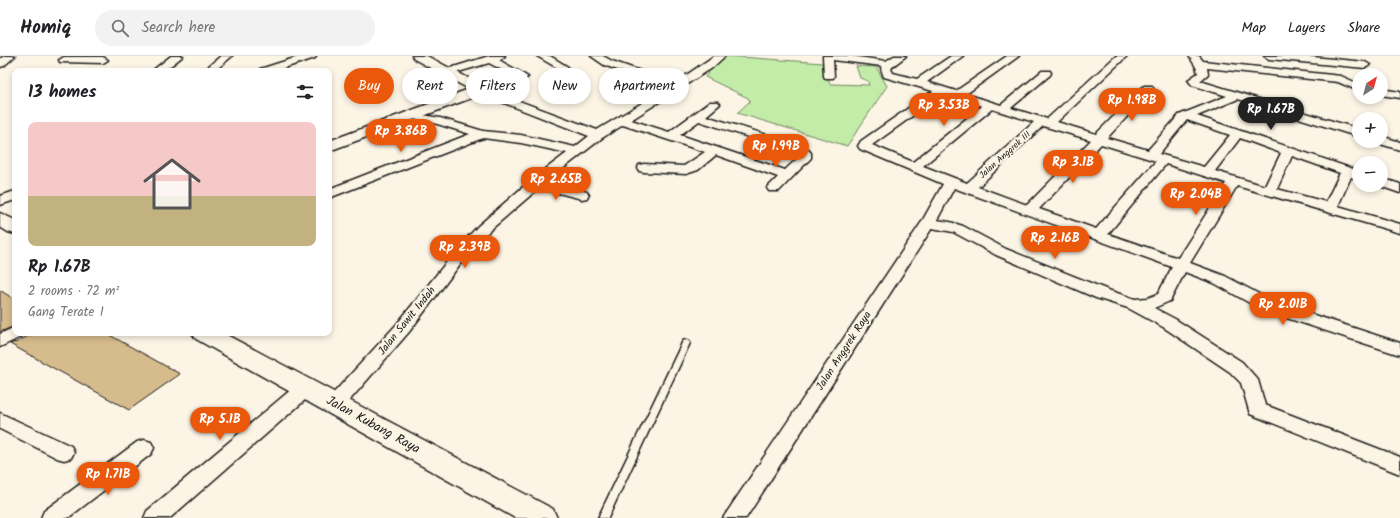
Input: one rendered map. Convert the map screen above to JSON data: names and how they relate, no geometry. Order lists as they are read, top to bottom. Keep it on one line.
{"streets":{"highway":["Jalan Kubang Raya"],"street":["Jalan Anggrek III","Jalan Sawit Indah","Jalan Anggrek Raya"]},"crossings":[["Jalan Sawit Indah","Jalan Kubang Raya"]],"north":"top right","page":{"header":"Homiq","search":"Search here","nav":["Map","Layers","Share"],"map_buttons":["+","−"],"chip":["Buy","Rent","Filters","New","Apartment"],"heading":"13 homes","price":["Rp 1.98B","Rp 3.53B","Rp 1.67B","Rp 3.86B","Rp 1.99B","Rp 3.1B","Rp 2.65B","Rp 2.04B","Rp 2.16B","Rp 2.39B","Rp 2.01B","Rp 5.1B","Rp 1.71B"],"list":[{"name":"Rp 1.67B","note":"2 rooms · 72 m² · Gang Terate I"}]}}
